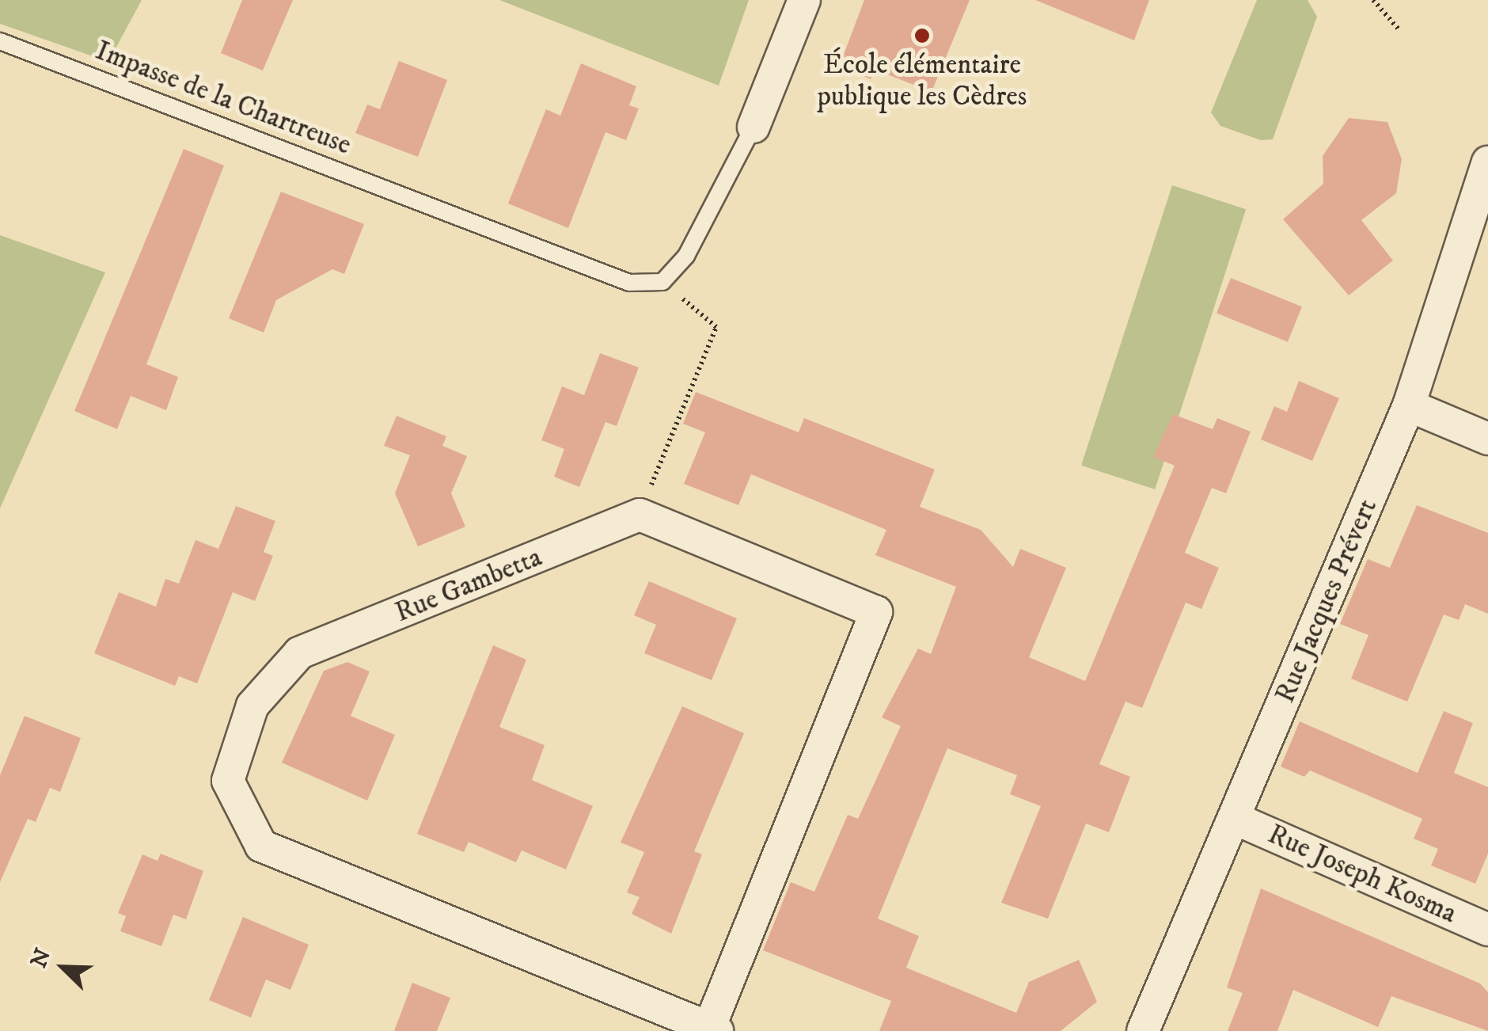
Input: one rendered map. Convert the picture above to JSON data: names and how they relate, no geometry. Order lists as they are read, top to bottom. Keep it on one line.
{"streets":{"street":["Rue Gambetta","Rue Jacques Prévert","Rue Joseph Kosma"],"lane":["Impasse de la Chartreuse"]},"crossings":[["Rue Jacques Prévert","Rue Joseph Kosma"]],"places":["École élémentaire publique les Cèdres"],"north":"top left"}
